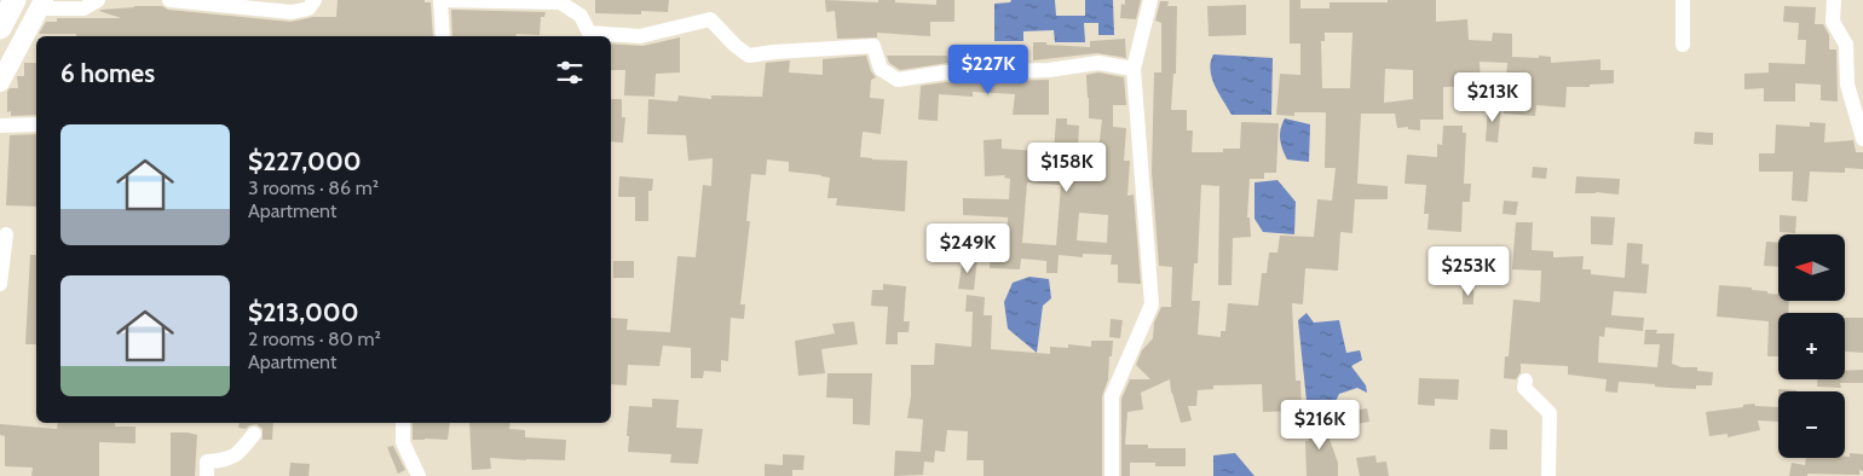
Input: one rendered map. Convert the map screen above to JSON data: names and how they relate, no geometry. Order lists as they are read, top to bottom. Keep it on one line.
{"north":"left","page":{"heading":"6 homes","price":["$227K","$213K","$158K","$249K","$253K","$216K"],"list":[{"name":"$227,000","note":"3 rooms · 86 m² · Apartment"},{"name":"$213,000","note":"2 rooms · 80 m² · Apartment"}],"map_buttons":["+","−"]}}
